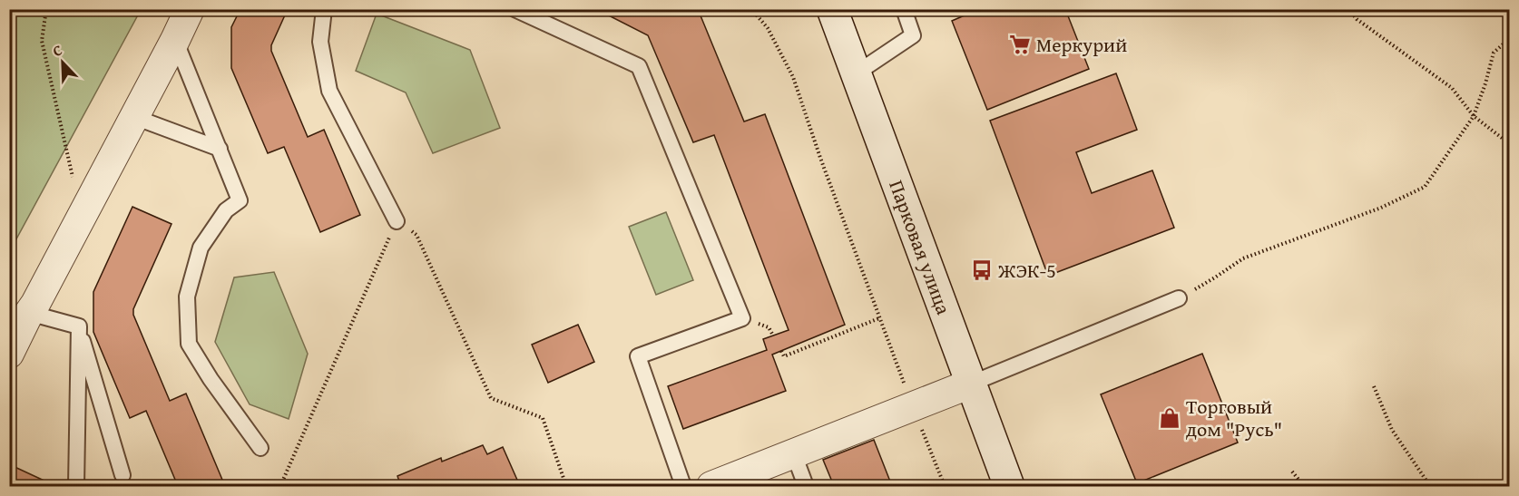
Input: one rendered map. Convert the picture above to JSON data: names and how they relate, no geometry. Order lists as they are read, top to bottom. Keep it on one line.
{"streets":{"street":["Парковая улица"]},"places":{"supermarket":["Меркурий"],"bus stop":["ЖЭК-5"],"shop":["Торговый дом \"Русь\""]},"north":"top left"}
